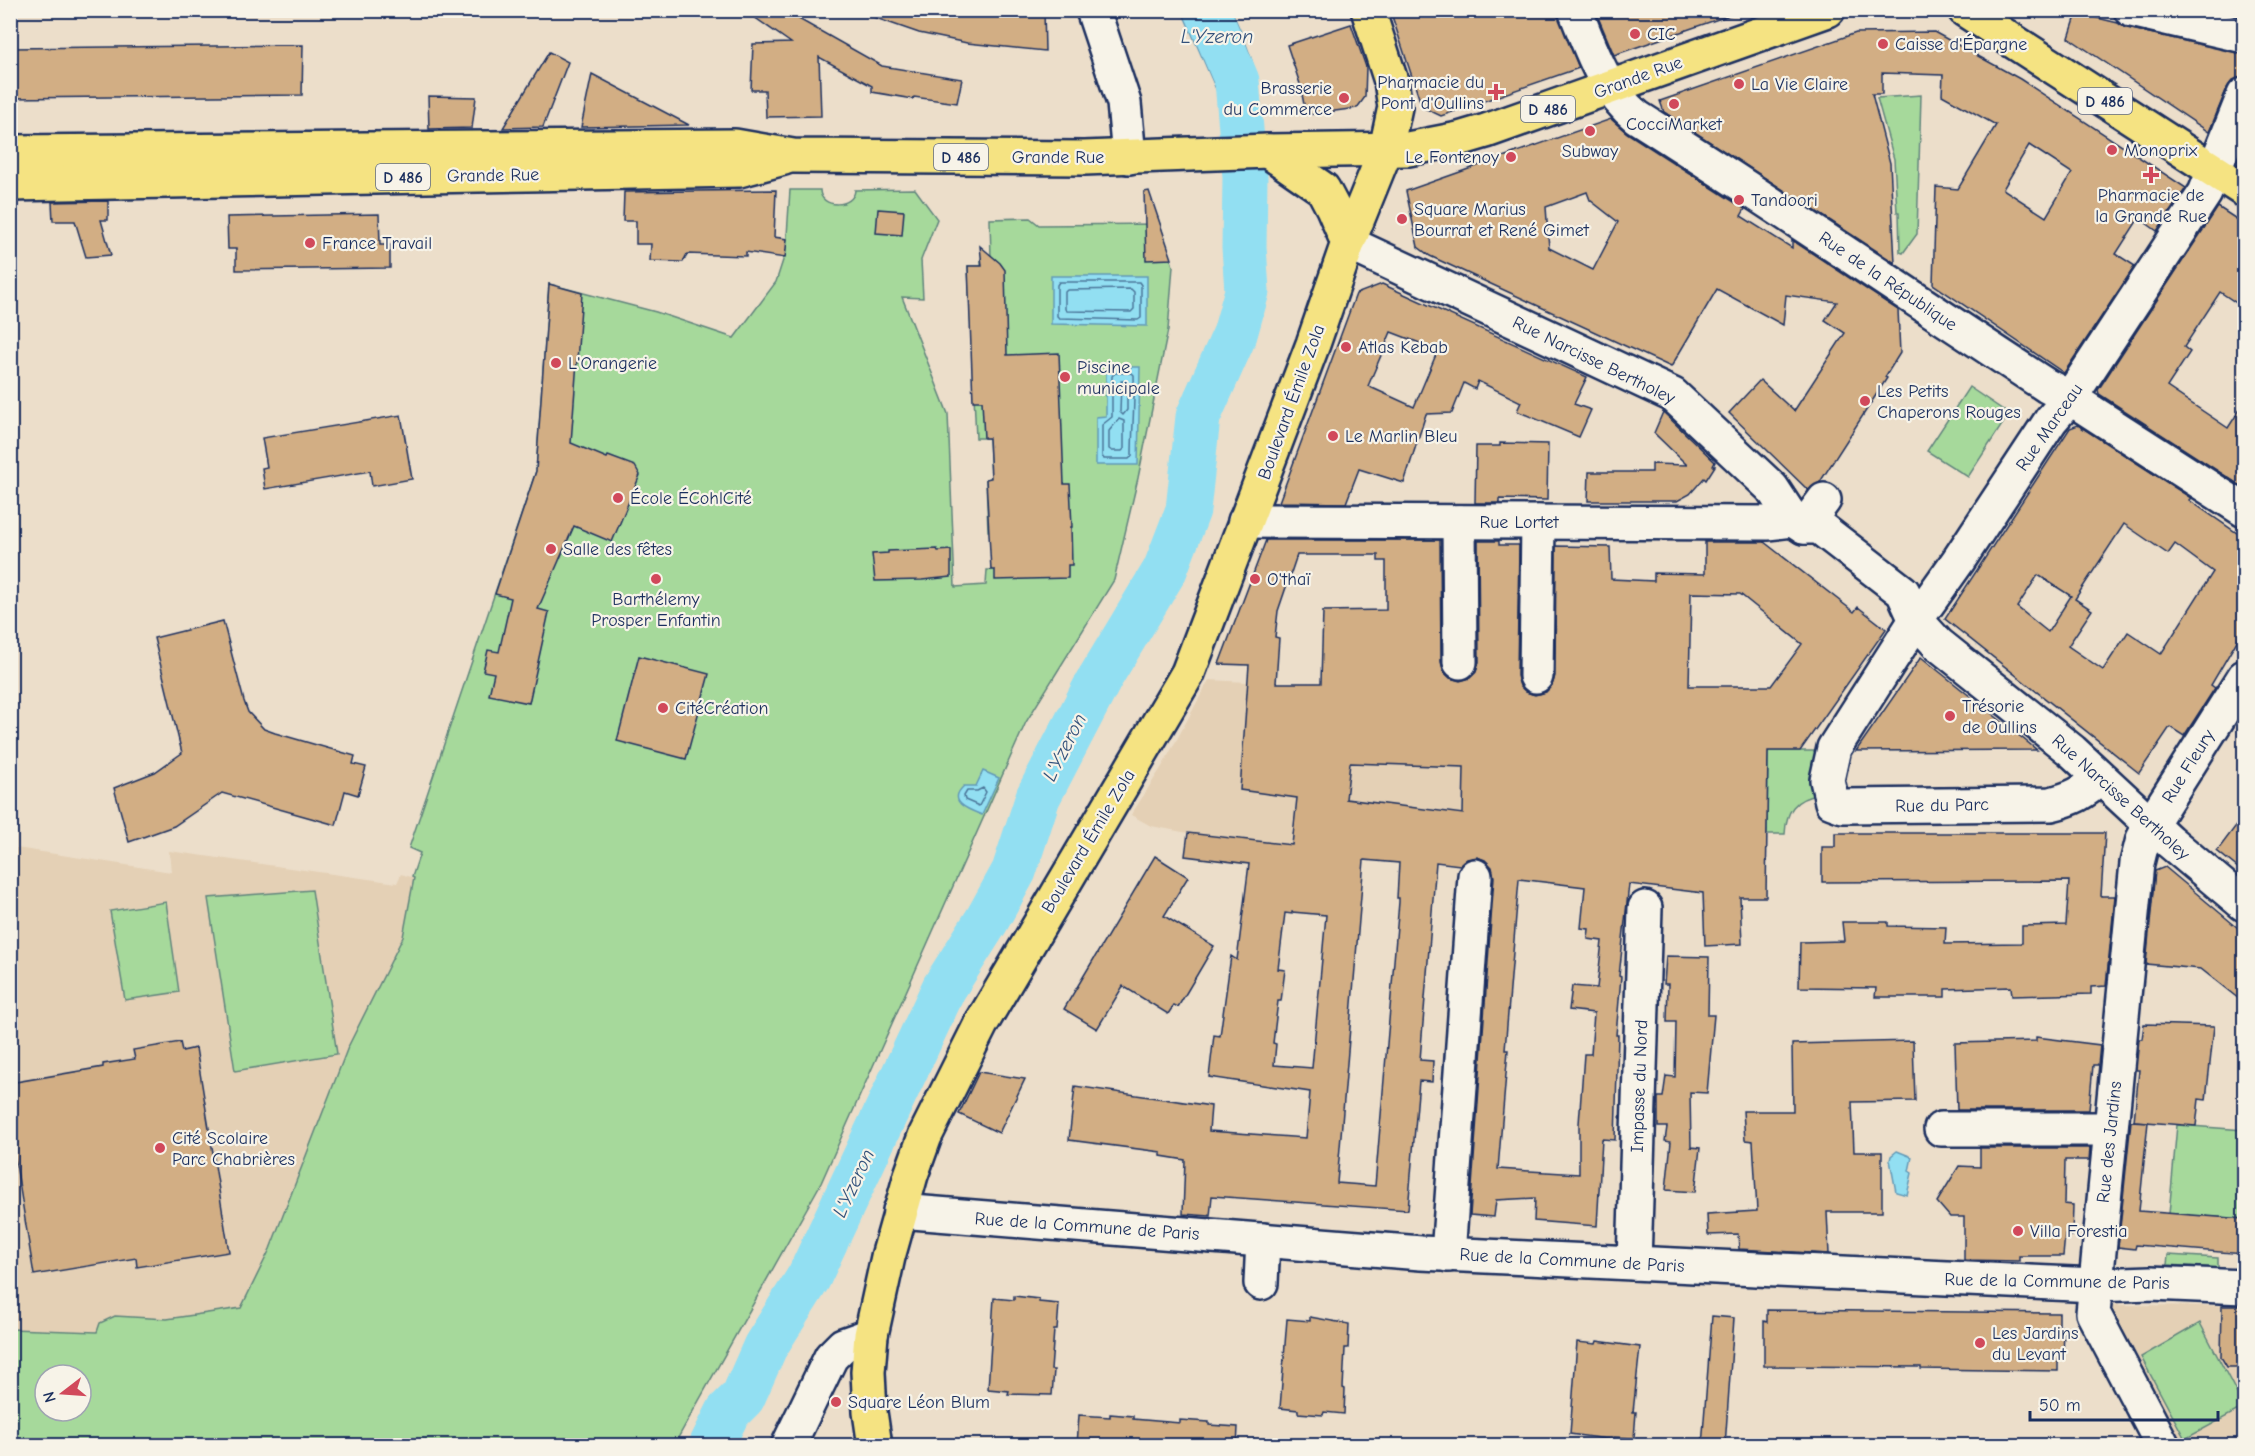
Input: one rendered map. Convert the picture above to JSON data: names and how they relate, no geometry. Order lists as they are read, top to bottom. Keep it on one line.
{"streets":{"main road":["Grande Rue","D 486","Boulevard Émile Zola"],"street":["Rue de la République","Rue Narcisse Bertholey","Rue Marceau","Rue Lortet","Rue Fleury","Rue du Parc","Impasse du Nord","Rue des Jardins","Rue de la Commune de Paris"]},"crossings":[["Grande Rue","Rue de la République"],["Grande Rue","Boulevard Émile Zola"],["D 486","Rue Marceau"],["Rue de la République","Rue Marceau"],["Rue Narcisse Bertholey","Boulevard Émile Zola"],["Rue Narcisse Bertholey","Rue Marceau"],["Rue Narcisse Bertholey","Rue Lortet"],["Rue Narcisse Bertholey","Rue Fleury"],["Rue Narcisse Bertholey","Rue du Parc"],["Rue Narcisse Bertholey","Rue des Jardins"],["Boulevard Émile Zola","Rue Lortet"],["Boulevard Émile Zola","Rue de la Commune de Paris"],["Rue Marceau","Rue du Parc"],["Rue Fleury","Rue des Jardins"],["Impasse du Nord","Rue de la Commune de Paris"],["Rue des Jardins","Rue de la Commune de Paris"]],"water":["L'Yzeron"],"places":{"other":["CIC","Caisse d'Épargne","La Vie Claire","Brasserie du Commerce","CocciMarket","Subway","Monoprix","Le Fontenoy","Tandoori","Square Marius Bourrat et René Gimet","France Travail","Atlas Kebab","L'Orangerie","Piscine municipale","Les Petits Chaperons Rouges","Le Marlin Bleu","École ÉCohlCité","Salle des fêtes","Barthélemy Prosper Enfantin","O'thaï","CitéCréation","Trésorie de Oullins","Cité Scolaire Parc Chabrières","Villa Forestia","Les Jardins du Levant","Square Léon Blum"],"health":["Pharmacie du Pont d'Oullins","Pharmacie de la Grande Rue"]},"scale_bar":"50 m","north":"left"}
